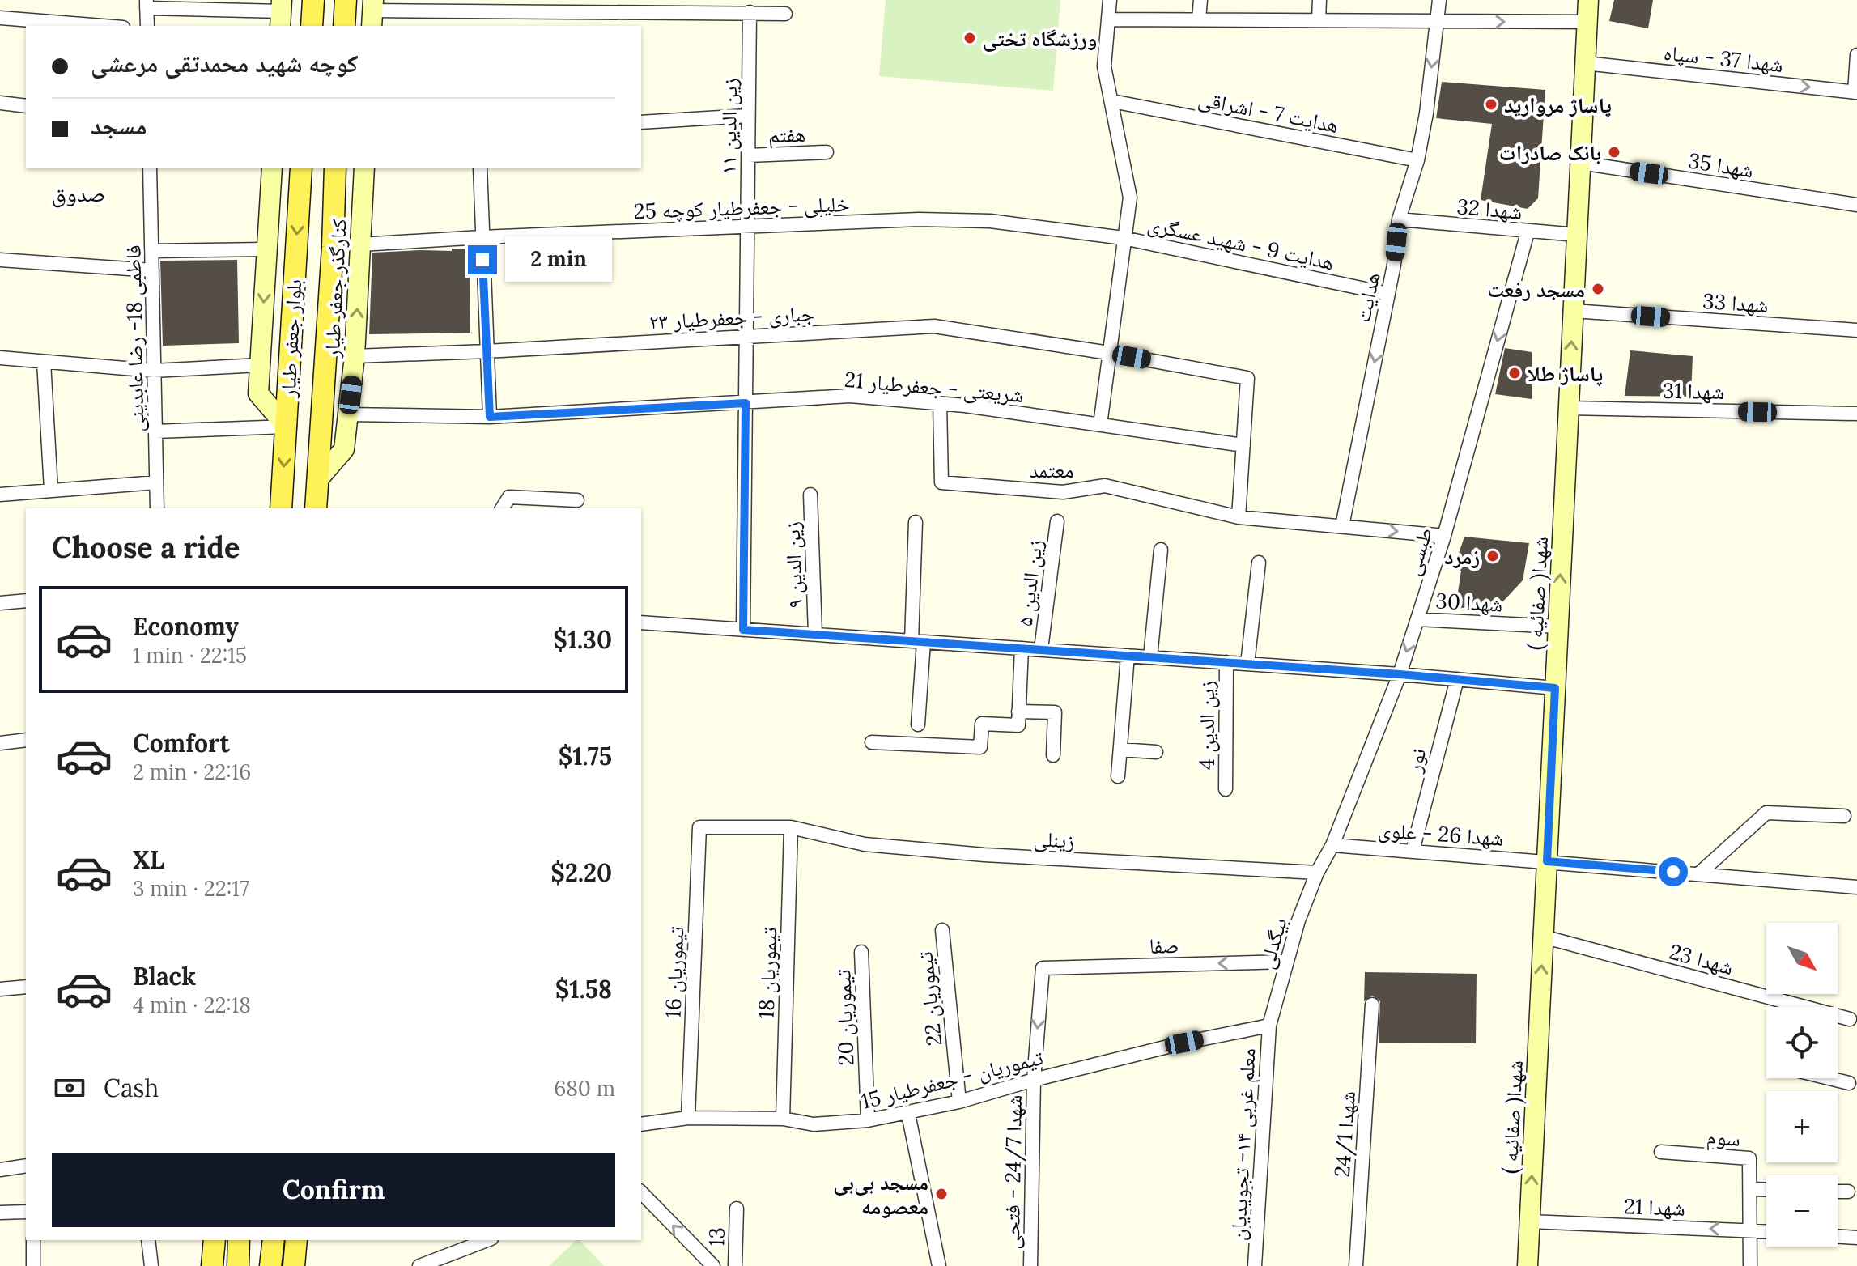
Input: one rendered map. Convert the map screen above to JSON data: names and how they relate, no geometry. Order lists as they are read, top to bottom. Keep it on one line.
{"streets":{"main road":["کنارگذر جعفر طیار","بلوار جعفر طیار","شهدا( صفائیه )"],"street":["شهدا 37 - سپاه","هدایت 7 - اشراقی","زین الدین ۱۱","هفتم","شهدا 35","خلیلی - جعفرطیار کوچه 25","شهدا 32","هدایت 9 - شهید عسگری","هدایت","شهدا 33","جباری - جعفرطیار ۲۳","فاطمی 18- رضا عابدینی","شریعتی - جعفرطیار 21","شهدا 31","معتمد","طبسی","زین الدین ۹","زین الدین ۵","شهدا 30","زین الدین 4","نور","شهدا 26 - علوی","زینلی","بیگدلی","صفا","شهدا 23","تیموریان 16","تیموریان 18","تیموریان 22","تیموریان 20","تیموریان - جعفرطیار 15","شهدا 24/1","سوم","معلم غربی ۱۴- تجویدیان","شهدا 24/7 - فتحی","شهدا 21","13"]},"crossings":[["شهدا 37 - سپاه","شهدا( صفائیه )"],["هدایت 7 - اشراقی","هدایت"],["زین الدین ۱۱","هفتم"],["زین الدین ۱۱","خلیلی - جعفرطیار کوچه 25"],["زین الدین ۱۱","جباری - جعفرطیار ۲۳"],["زین الدین ۱۱","شریعتی - جعفرطیار 21"],["شهدا 35","شهدا( صفائیه )"],["خلیلی - جعفرطیار کوچه 25","هدایت 9 - شهید عسگری"],["خلیلی - جعفرطیار کوچه 25","کنارگذر جعفر طیار"],["شهدا 32","هدایت"],["شهدا 32","طبسی"],["شهدا 32","شهدا( صفائیه )"],["هدایت 9 - شهید عسگری","هدایت"],["کنارگذر جعفر طیار","جباری - جعفرطیار ۲۳"],["کنارگذر جعفر طیار","بلوار جعفر طیار"],["کنارگذر جعفر طیار","شریعتی - جعفرطیار 21"],["هدایت","معتمد"],["شهدا 33","شهدا( صفائیه )"],["جباری - جعفرطیار ۲۳","شریعتی - جعفرطیار 21"],["شریعتی - جعفرطیار 21","معتمد"],["شهدا 31","شهدا( صفائیه )"],["معتمد","طبسی"],["طبسی","شهدا 30"],["طبسی","شهدا 26 - علوی"],["طبسی","زینلی"],["طبسی","بیگدلی"],["شهدا( صفائیه )","شهدا 30"],["شهدا( صفائیه )","شهدا 26 - علوی"],["شهدا( صفائیه )","شهدا 23"],["شهدا( صفائیه )","شهدا 21"],["نور","شهدا 26 - علوی"],["زینلی","بیگدلی"],["زینلی","تیموریان 16"],["زینلی","تیموریان 18"],["بیگدلی","صفا"],["بیگدلی","تیموریان - جعفرطیار 15"],["بیگدلی","معلم غربی ۱۴- تجویدیان"],["صفا","شهدا 24/7 - فتحی"],["تیموریان 16","تیموریان - جعفرطیار 15"],["تیموریان 18","تیموریان - جعفرطیار 15"],["تیموریان 22","تیموریان - جعفرطیار 15"],["تیموریان 20","تیموریان - جعفرطیار 15"],["تیموریان - جعفرطیار 15","معلم غربی ۱۴- تجویدیان"],["تیموریان - جعفرطیار 15","شهدا 24/7 - فتحی"],["سوم","شهدا 21"]],"one_way":["شهدا 37 - سپاه","هدایت","طبسی","شهدا( صفائیه )","صفا","شهدا 24/7 - فتحی","شهدا 21"],"districts":["صدوق"],"places":["ورزشگاه تختی","پاساژ مروارید","بانک صادرات","مسجد رفعت","پاساژ طلا","زمرد","مسجد بی‌بی معصومه"],"north":"bottom right","page":{"banner":["کوچه شهید محمدتقی مرعشی","مسجد"],"bubble":"2 min","heading":"Choose a ride","list":[{"name":"Economy","note":"1 min · 22:15","value":"$1.30"},{"name":"Comfort","note":"2 min · 22:16","value":"$1.75"},{"name":"XL","note":"3 min · 22:17","value":"$2.20"},{"name":"Black","note":"4 min · 22:18","value":"$1.58"}],"map_buttons":["+","−"],"pay":["Cash","680 m"],"buttons":"Confirm"}}
